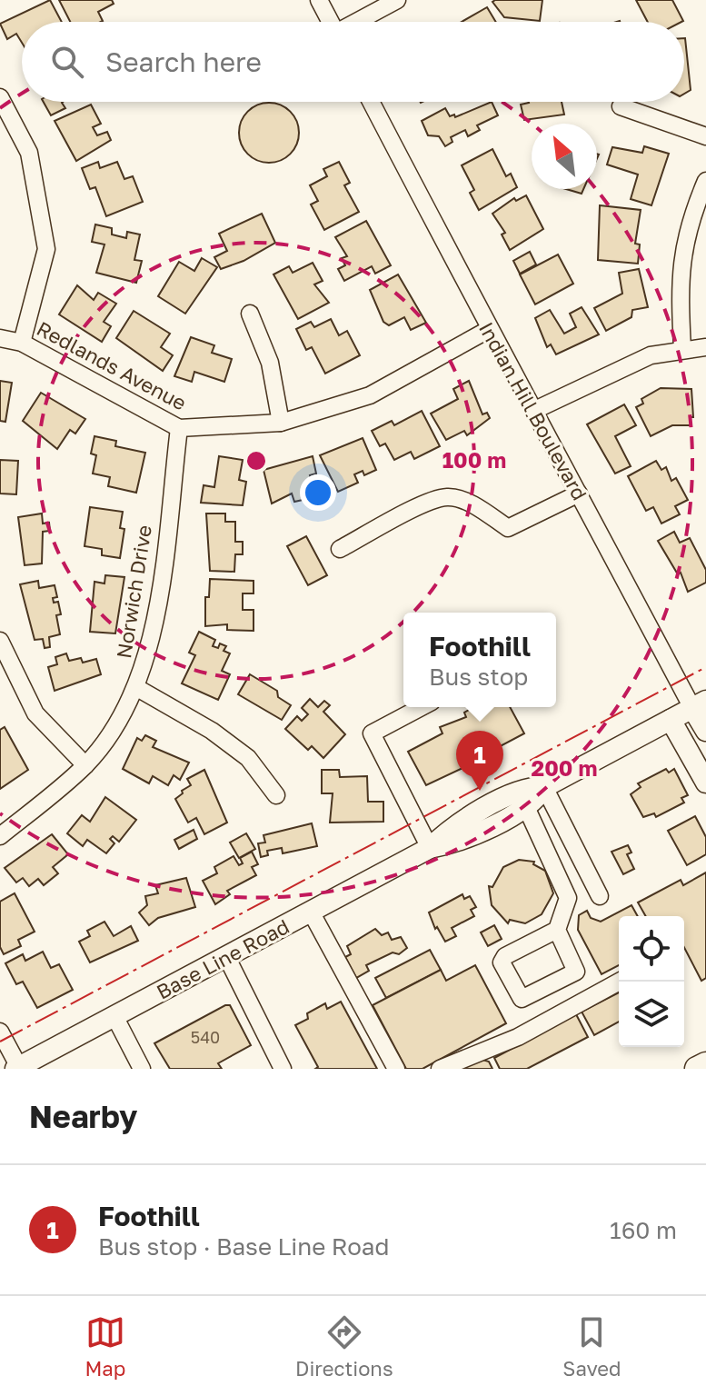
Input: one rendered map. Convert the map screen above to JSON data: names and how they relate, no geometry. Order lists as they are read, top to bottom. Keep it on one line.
{"streets":{"main road":["Indian Hill Boulevard","Base Line Road"],"street":["Redlands Avenue","Norwich Drive"]},"crossings":[["Redlands Avenue","Indian Hill Boulevard"],["Redlands Avenue","Norwich Drive"],["Indian Hill Boulevard","Base Line Road"]],"house_numbers":["540"],"north":"top left","page":{"search":"Search here","popup":["Foothill","Bus stop"],"pins":"1","heading":"Nearby","list":[{"mark":"1","name":"Foothill","note":"Bus stop · Base Line Road","value":"160 m"}],"nav":["Map","Directions","Saved"]},"rings":["100 m","200 m"]}
